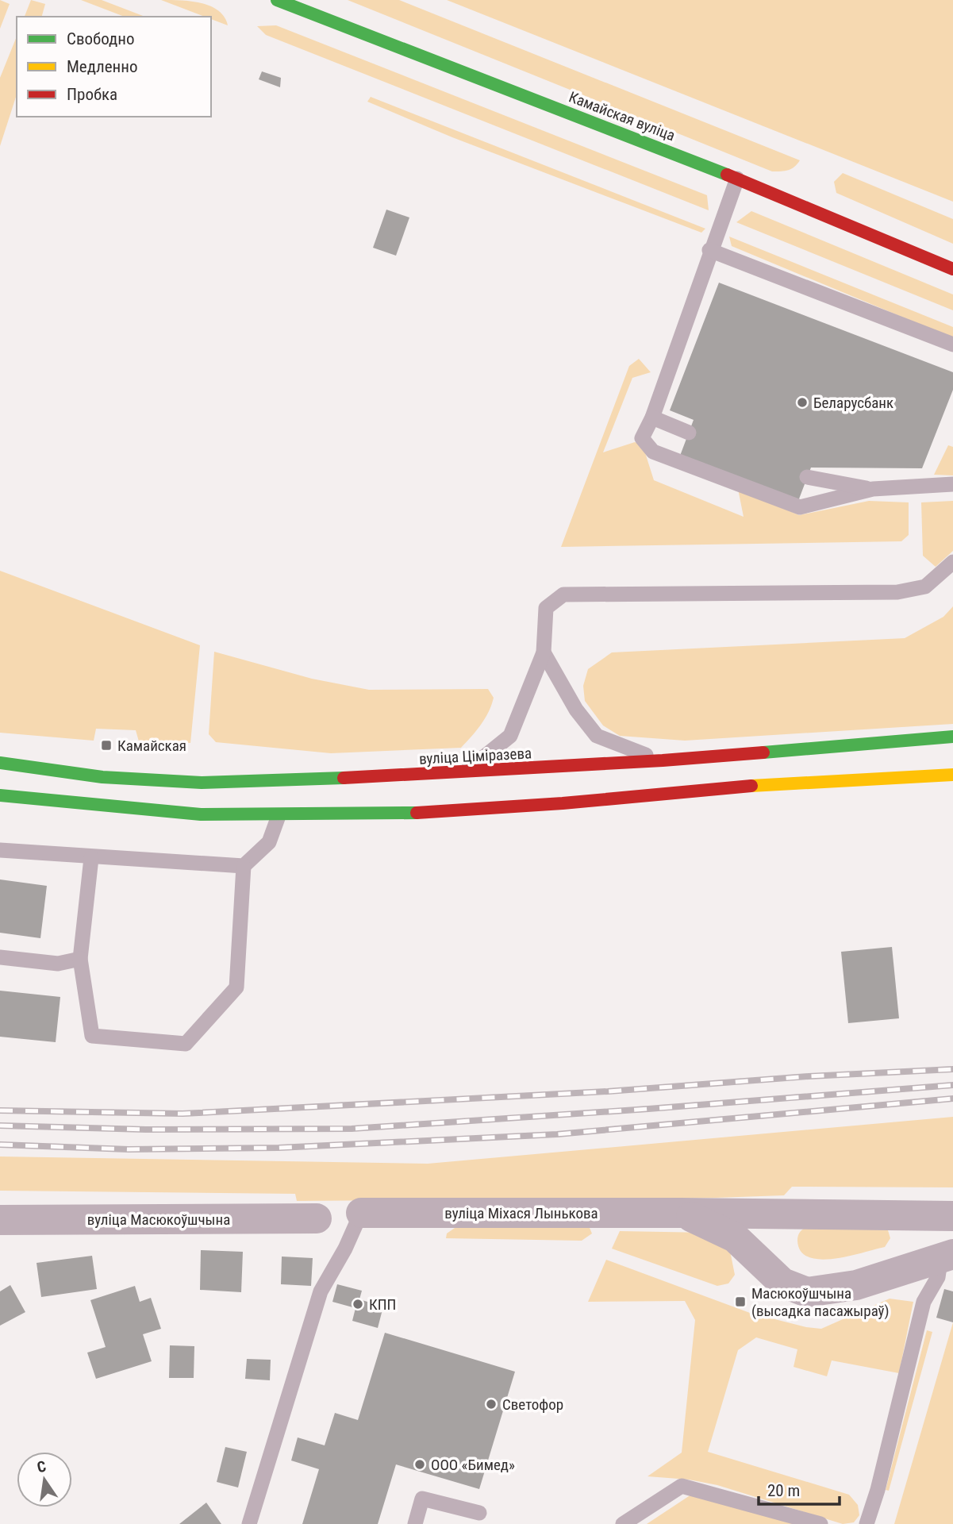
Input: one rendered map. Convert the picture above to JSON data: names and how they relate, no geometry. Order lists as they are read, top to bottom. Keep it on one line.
{"streets":{"main road":["Камайская вуліца","вуліца Ціміразева"],"street":["вуліца Міхася Лынькова","вуліца Масюкоўшчына"]},"places":{"other":["Беларусбанк","КПП","Светофор","ООО «Бимед»"],"transit":["Камайская","Масюкоўшчына (высадка пасажыраў)"]},"legend":["Свободно","Медленно","Пробка"],"scale_bar":"20 m","north":"top"}
